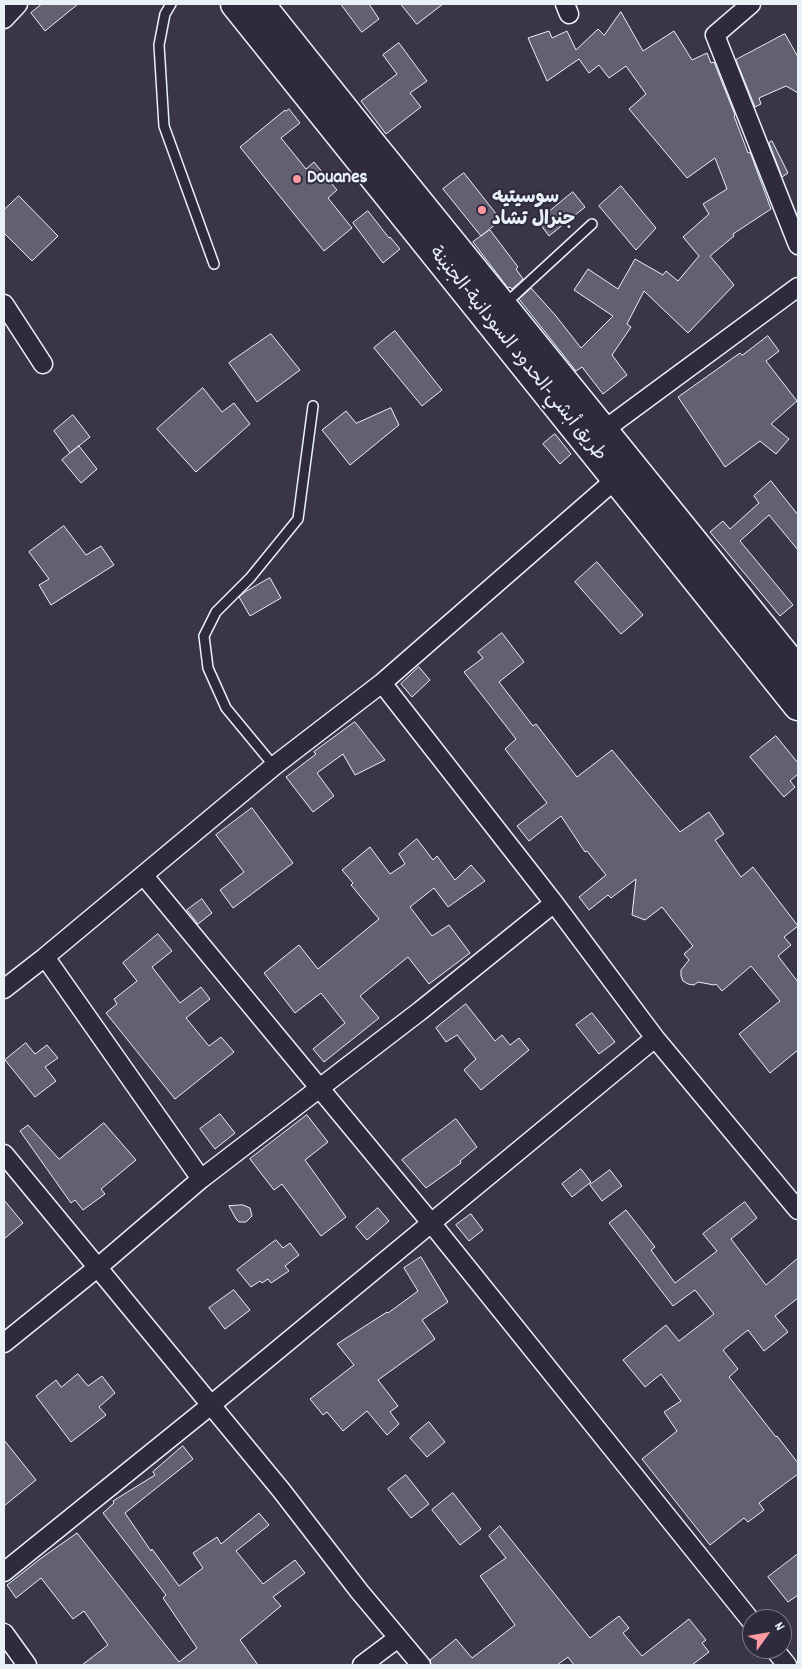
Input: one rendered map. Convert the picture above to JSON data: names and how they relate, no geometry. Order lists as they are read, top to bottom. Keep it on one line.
{"streets":{"highway":["طريق أبشي-الحدود السودانية-الجنينة"]},"places":["Douanes","سوسيتيه جنرال تشاد"],"north":"top right"}
